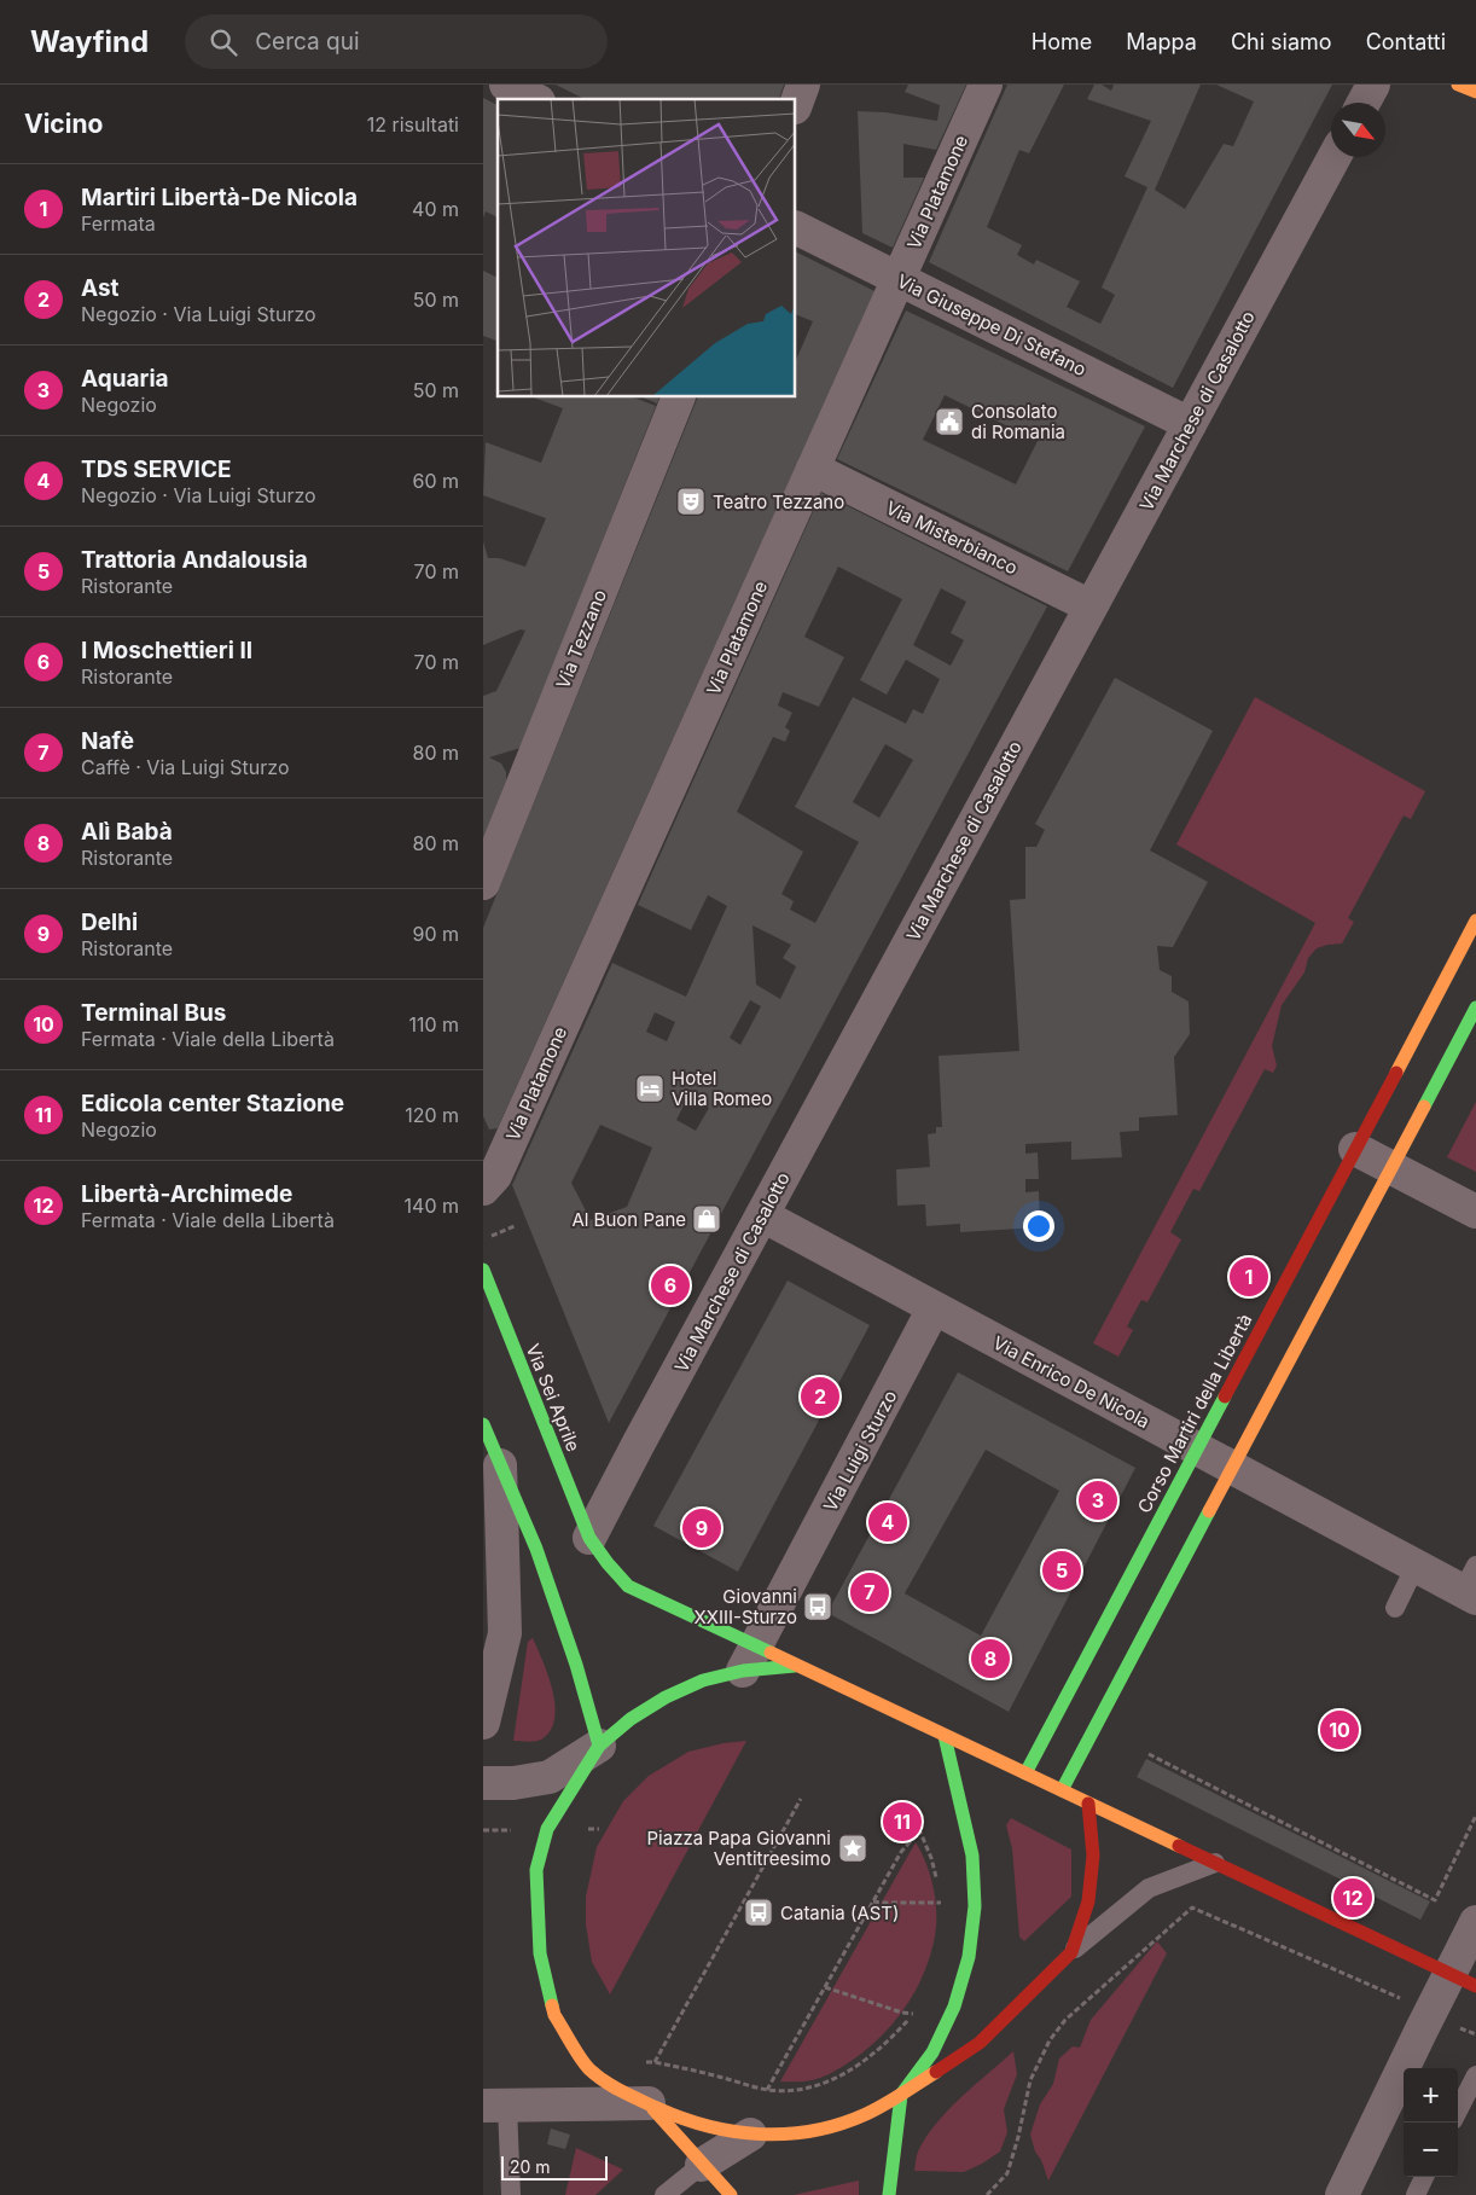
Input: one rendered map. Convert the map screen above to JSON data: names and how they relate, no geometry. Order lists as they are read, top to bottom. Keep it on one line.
{"streets":{"main road":["Via Sei Aprile","Corso Martiri della Libertà"],"street":["Via Platamone","Via Giuseppe Di Stefano","Via Marchese di Casalotto","Via Misterbianco","Via Tezzano","Via Enrico De Nicola","Via Luigi Sturzo"]},"crossings":[["Via Platamone","Via Giuseppe Di Stefano"],["Via Platamone","Via Misterbianco"],["Via Giuseppe Di Stefano","Via Marchese di Casalotto"],["Via Marchese di Casalotto","Via Misterbianco"],["Via Marchese di Casalotto","Via Enrico De Nicola"],["Via Marchese di Casalotto","Via Sei Aprile"],["Via Enrico De Nicola","Corso Martiri della Libertà"],["Via Enrico De Nicola","Via Luigi Sturzo"],["Via Sei Aprile","Corso Martiri della Libertà"],["Via Sei Aprile","Via Luigi Sturzo"]],"places":{"public building":["Consolato di Romania"],"theatre":["Teatro Tezzano"],"hotel":["Hotel Villa Romeo"],"shop":["Al Buon Pane"],"bus stop":["Giovanni XXIII-Sturzo","Catania (AST)"],"place":["Piazza Papa Giovanni Ventitreesimo"]},"scale_bar":"20 m","north":"bottom right","page":{"header":"Wayfind","search":"Cerca qui","nav":["Home","Mappa","Chi siamo","Contatti"],"heading":["Vicino","12 risultati"],"list":[{"mark":"1","name":"Martiri Libertà-De Nicola","note":"Fermata","value":"40 m"},{"mark":"2","name":"Ast","note":"Negozio · Via Luigi Sturzo","value":"50 m"},{"mark":"3","name":"Aquaria","note":"Negozio","value":"50 m"},{"mark":"4","name":"TDS SERVICE","note":"Negozio · Via Luigi Sturzo","value":"60 m"},{"mark":"5","name":"Trattoria Andalousia","note":"Ristorante","value":"70 m"},{"mark":"6","name":"I Moschettieri II","note":"Ristorante","value":"70 m"},{"mark":"7","name":"Nafè","note":"Caffè · Via Luigi Sturzo","value":"80 m"},{"mark":"8","name":"Alì Babà","note":"Ristorante","value":"80 m"},{"mark":"9","name":"Delhi","note":"Ristorante","value":"90 m"},{"mark":"10","name":"Terminal Bus","note":"Fermata · Viale della Libertà","value":"110 m"},{"mark":"11","name":"Edicola center Stazione","note":"Negozio","value":"120 m"},{"mark":"12","name":"Libertà-Archimede","note":"Fermata · Viale della Libertà","value":"140 m"}],"pins":["1","6","2","3","4","9","5","7","8","10","11","12"],"map_buttons":["+","−"],"scale":"20 m"}}
